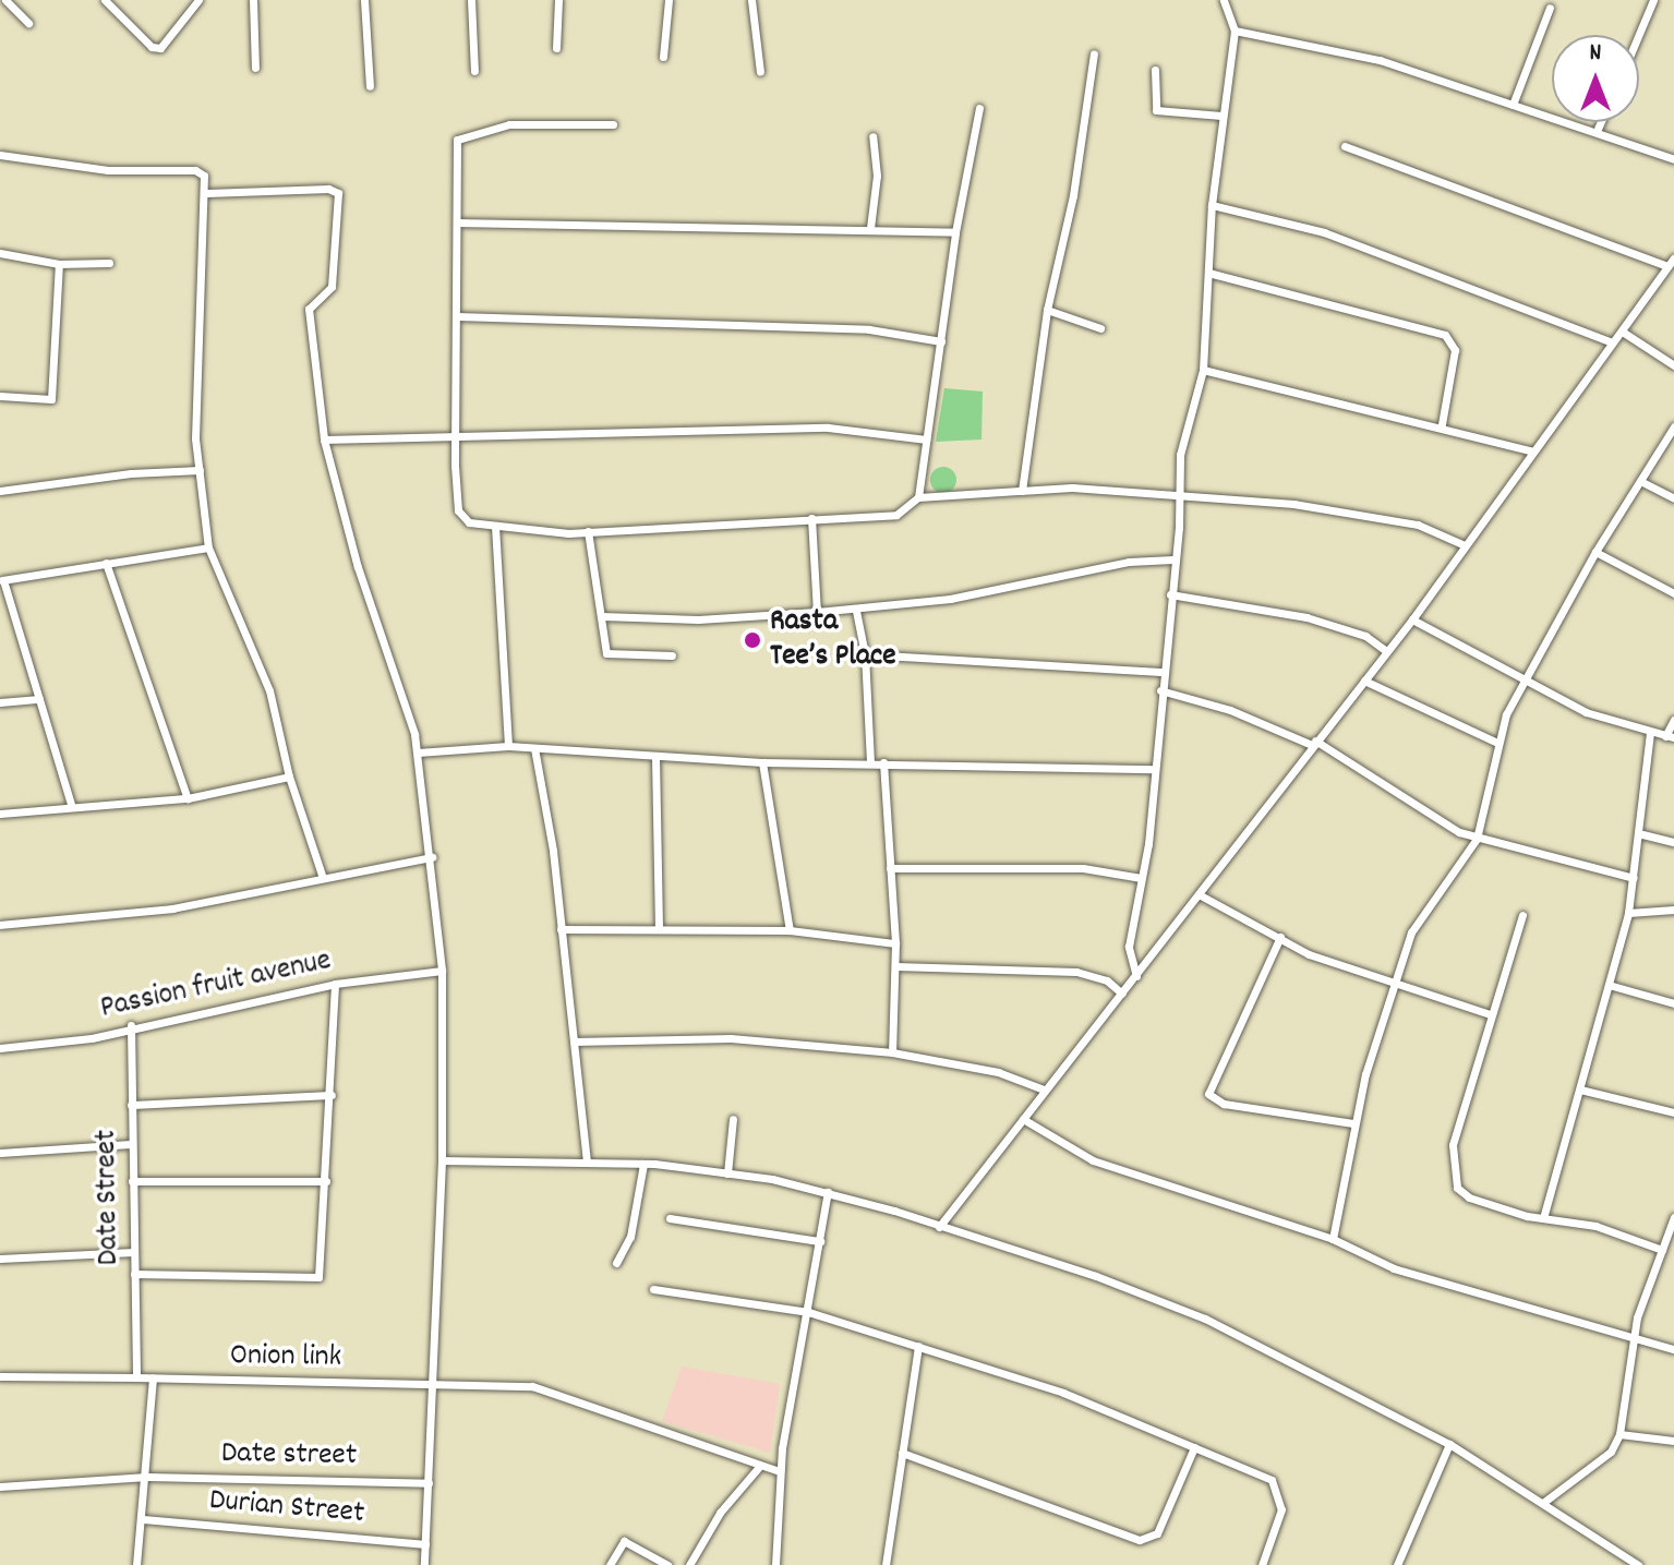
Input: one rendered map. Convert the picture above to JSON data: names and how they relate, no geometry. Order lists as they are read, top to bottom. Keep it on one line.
{"streets":{"street":["Passion fruit avenue","Date Street","Onion link","Date street","Durian Street"]},"crossings":[["Passion fruit avenue","Date Street"],["Date Street","Onion link"]],"places":["Rasta Tee’s Place"],"north":"top"}
